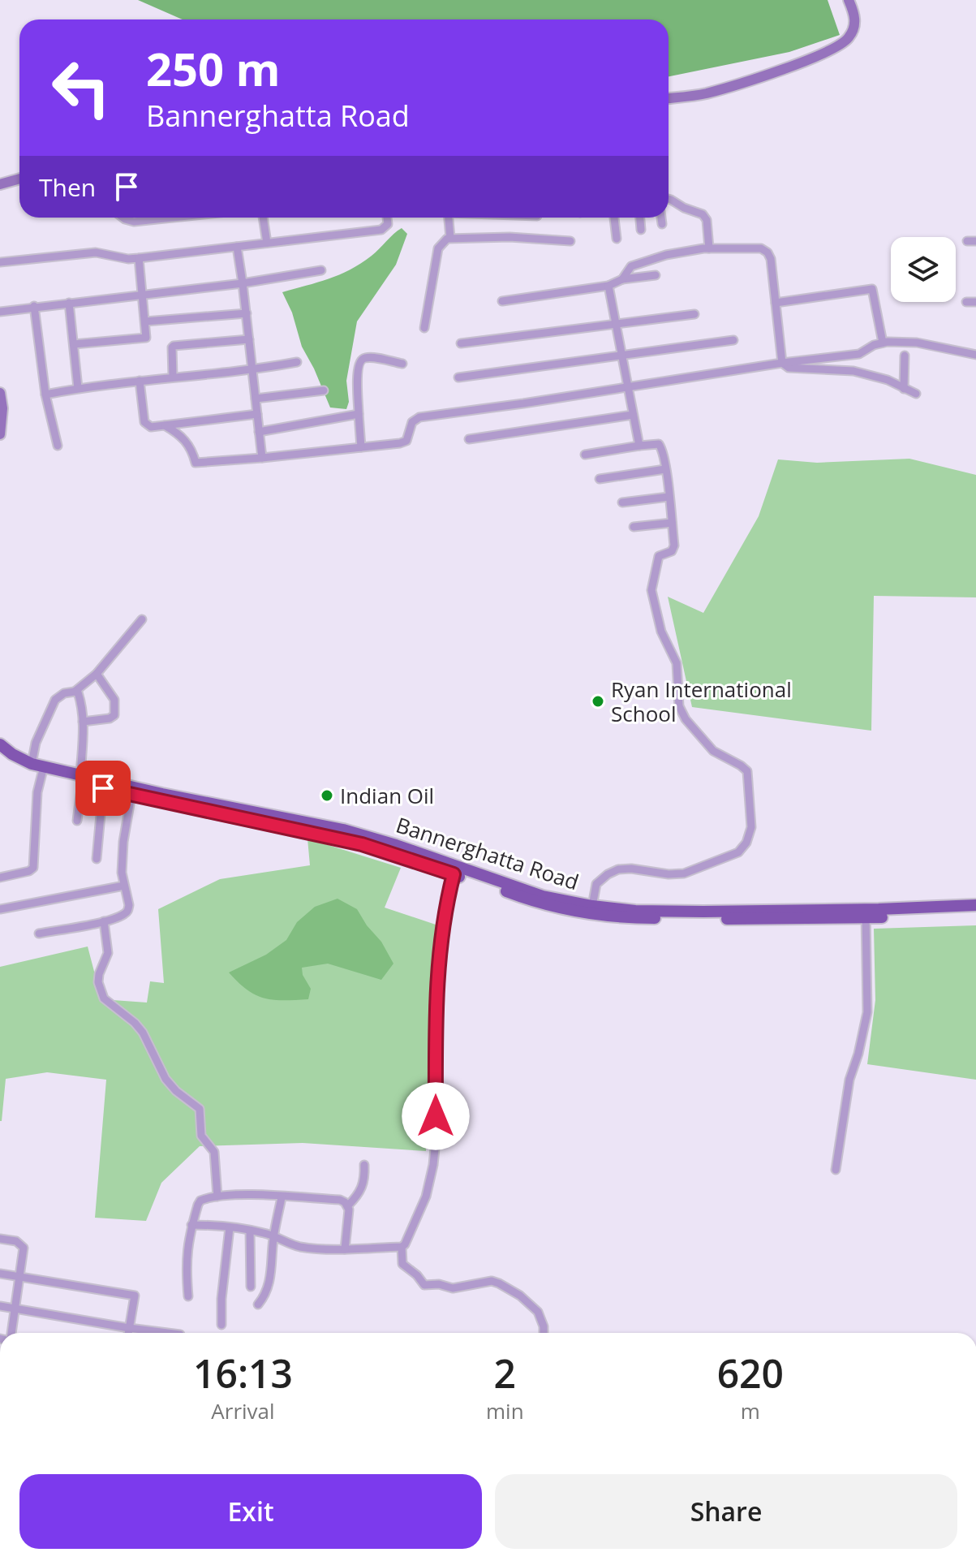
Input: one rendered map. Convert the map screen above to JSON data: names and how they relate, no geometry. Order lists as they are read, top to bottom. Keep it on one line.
{"streets":{"main road":["Bannerghatta Road"]},"places":["Ryan International School","Indian Oil"],"page":{"turn":["250 m","Bannerghatta Road"],"then":"Then","eta":["16:13","Arrival","2","min","620","m"],"buttons":["Exit","Share"]}}
